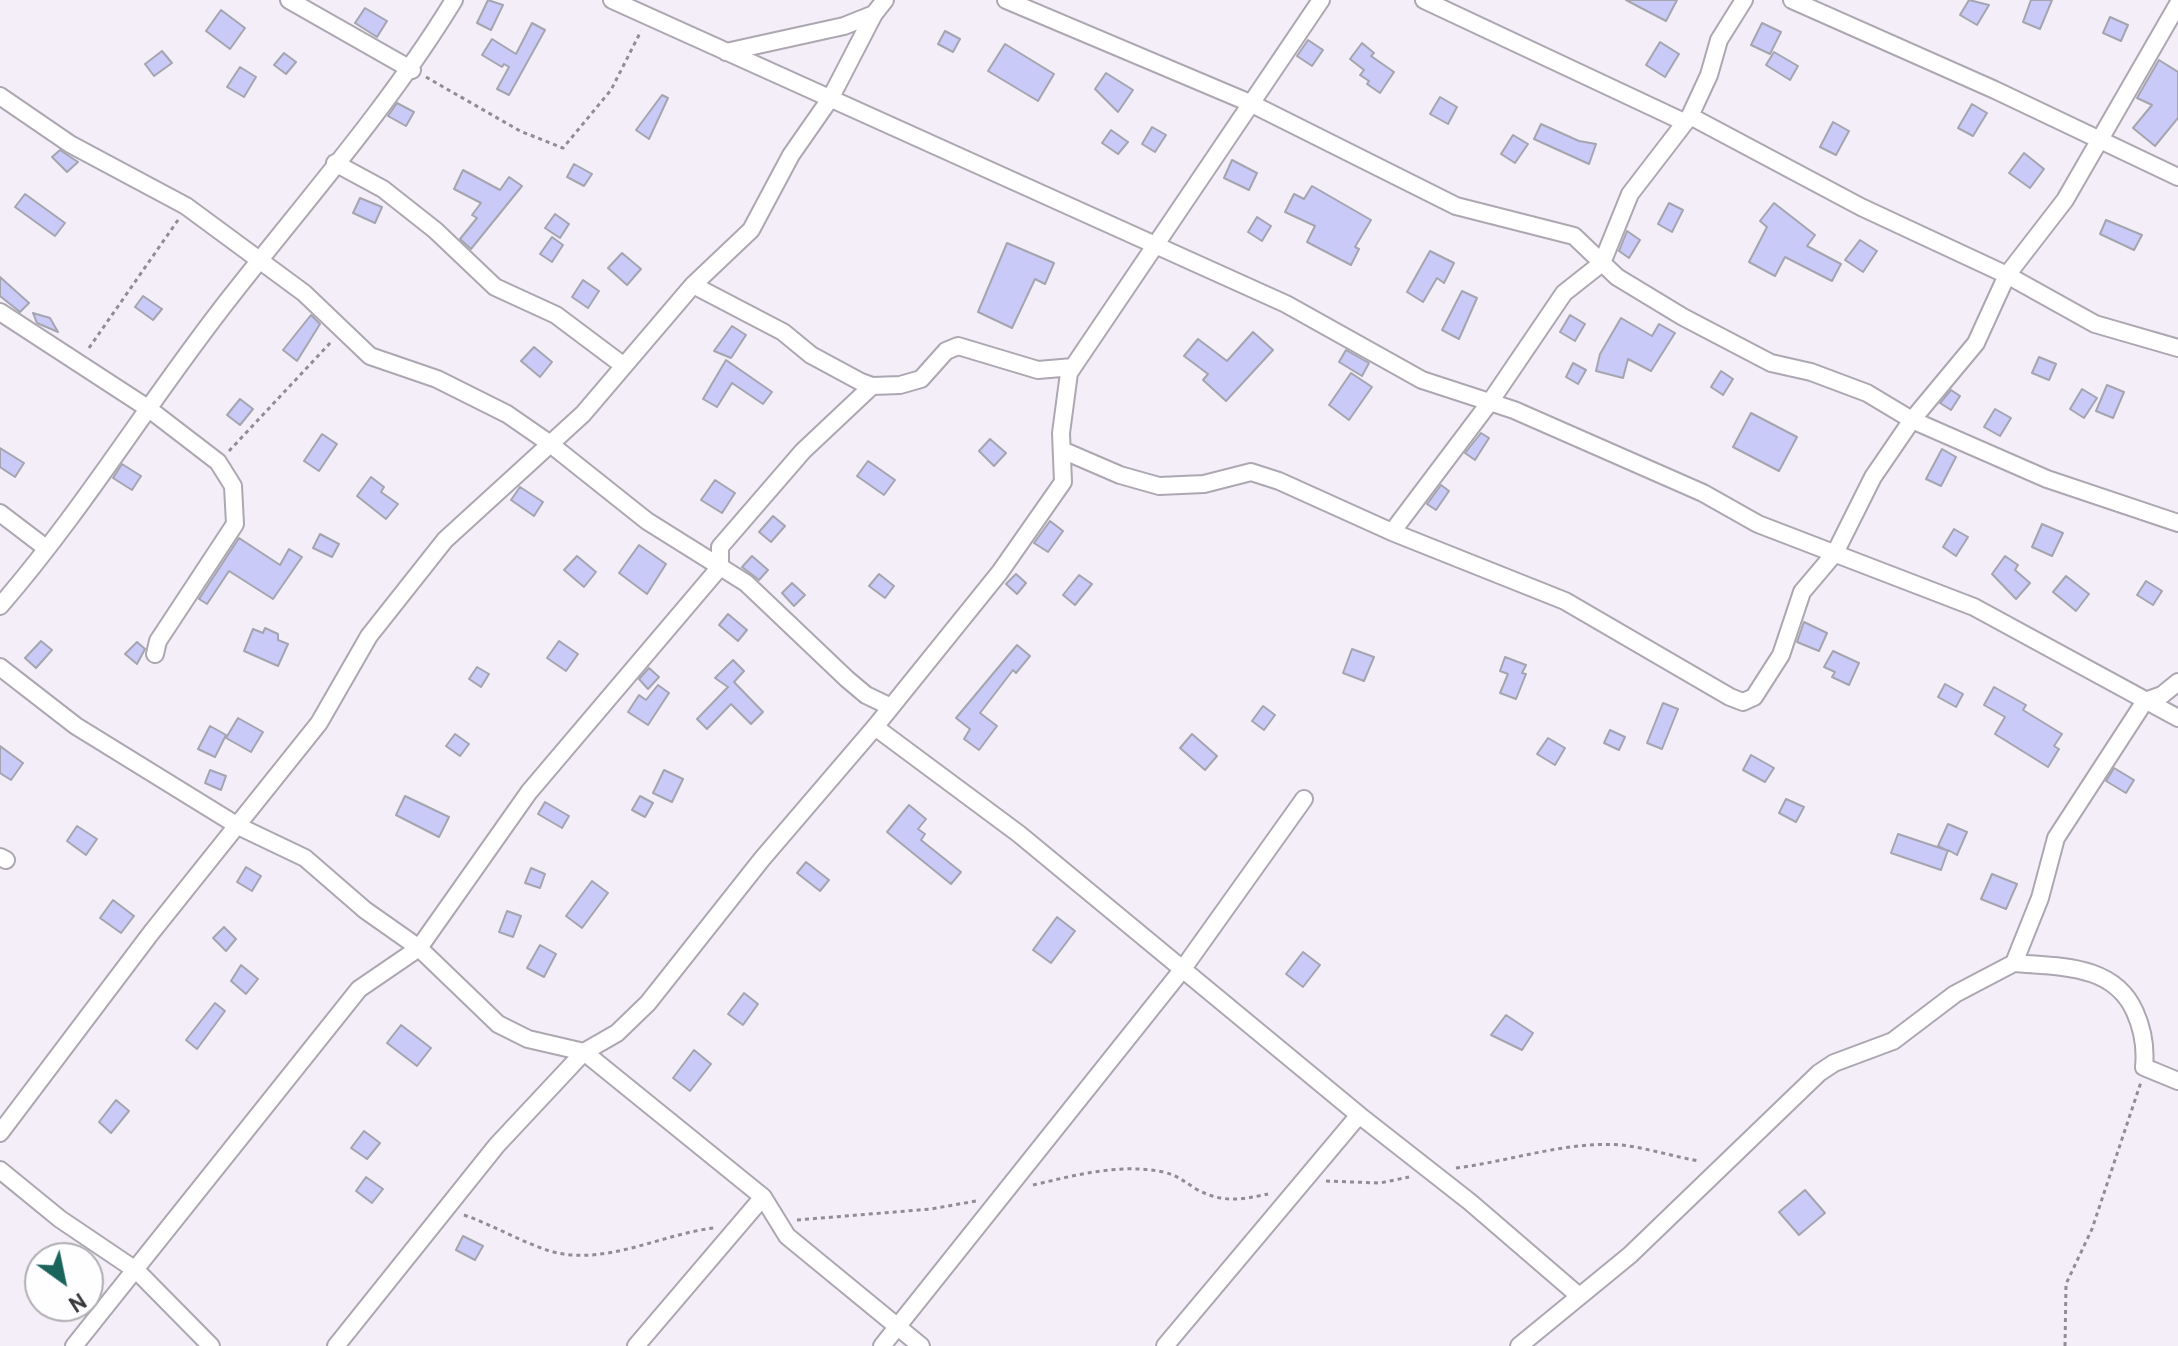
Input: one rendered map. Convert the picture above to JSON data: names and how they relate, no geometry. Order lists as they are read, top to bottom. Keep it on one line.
{"north":"bottom right"}
